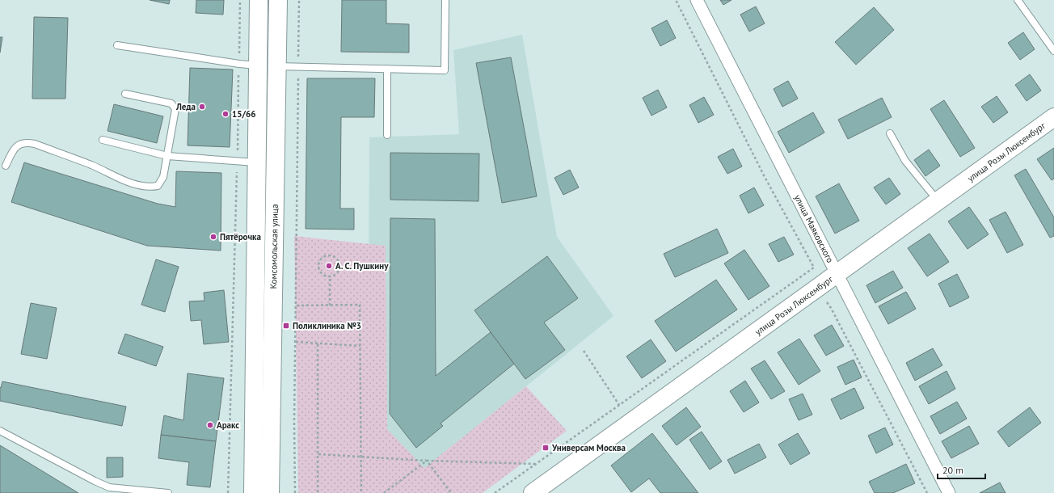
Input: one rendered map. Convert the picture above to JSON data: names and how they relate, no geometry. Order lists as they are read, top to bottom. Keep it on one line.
{"streets":{"main road":["улица Розы Люксембург","Комсомольская улица"],"street":["улица Маяковского"]},"crossings":[["улица Розы Люксембург","улица Маяковского"]],"places":{"other":["Леда","15/66","Пятёрочка","А. С. Пушкину","Аракс"],"transit":["Поликлиника №3","Универсам Москва"]},"scale_bar":"20 m"}
